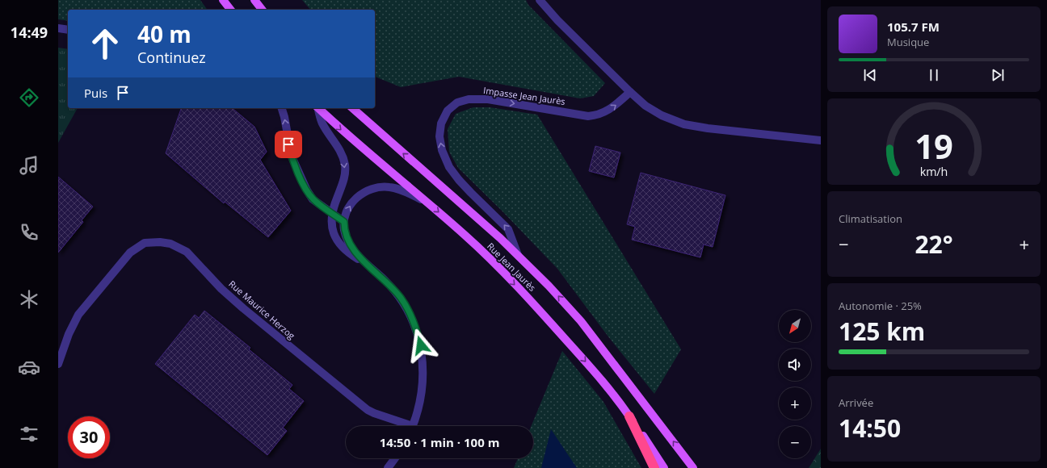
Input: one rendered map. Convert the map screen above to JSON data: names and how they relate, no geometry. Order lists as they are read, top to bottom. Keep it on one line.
{"streets":{"main road":["Rue Jean Jaurès"],"street":["Impasse Jean Jaurès","Rue Maurice Herzog"]},"crossings":[["Impasse Jean Jaurès","Rue Jean Jaurès"]],"north":"bottom left","page":{"tabs":"14:49","turn":["40 m","Continuez"],"song":["105.7 FM","Musique"],"then":"Puis","tile":["Climatisation",["Autonomie · 25%","125 km"],["Arrivée","14:50"]],"heat":["−","22°","+"],"map_buttons":["+","−"],"limit":"30","trip":"14:50 · 1 min · 100 m","gauge":["19","km/h"]}}
